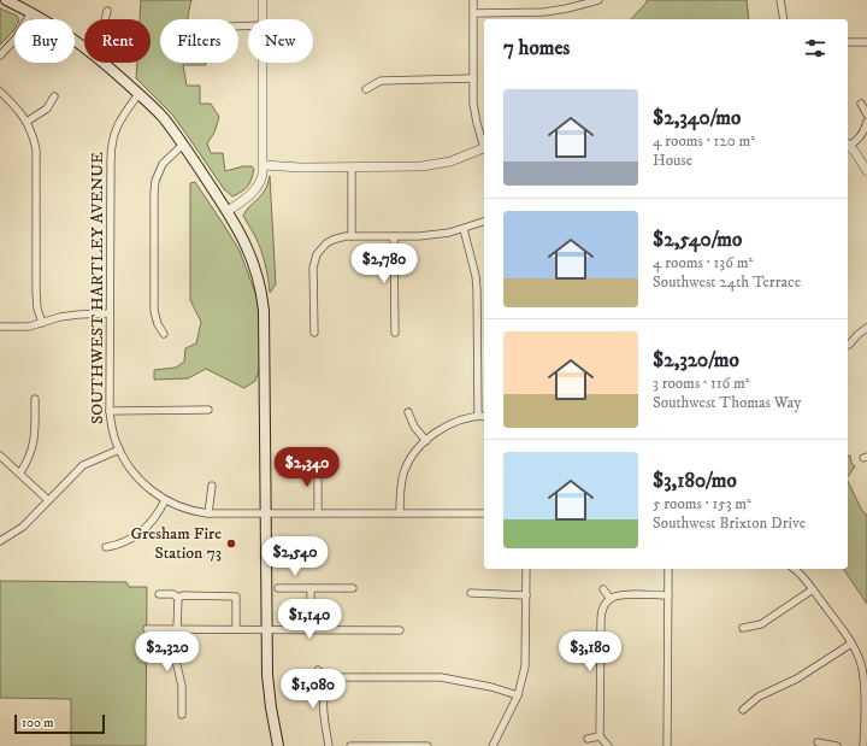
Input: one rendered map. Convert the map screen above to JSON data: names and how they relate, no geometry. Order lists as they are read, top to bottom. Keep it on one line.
{"streets":{"street":["SOUTHWEST HARTLEY AVENUE"]},"places":["Gresham Fire Station 73"],"scale_bar":"100 m","page":{"chip":["Buy","Rent","Filters","New"],"heading":"7 homes","list":[{"name":"$2,340/mo","note":"4 rooms · 120 m² · House"},{"name":"$2,540/mo","note":"4 rooms · 136 m² · Southwest 24th Terrace"},{"name":"$2,320/mo","note":"3 rooms · 116 m² · Southwest Thomas Way"},{"name":"$3,180/mo","note":"5 rooms · 153 m² · Southwest Brixton Drive"}],"price":["$2,780","$2,340","$2,540","$1,140","$2,320","$3,180","$1,080"],"scale":"100 m"}}
